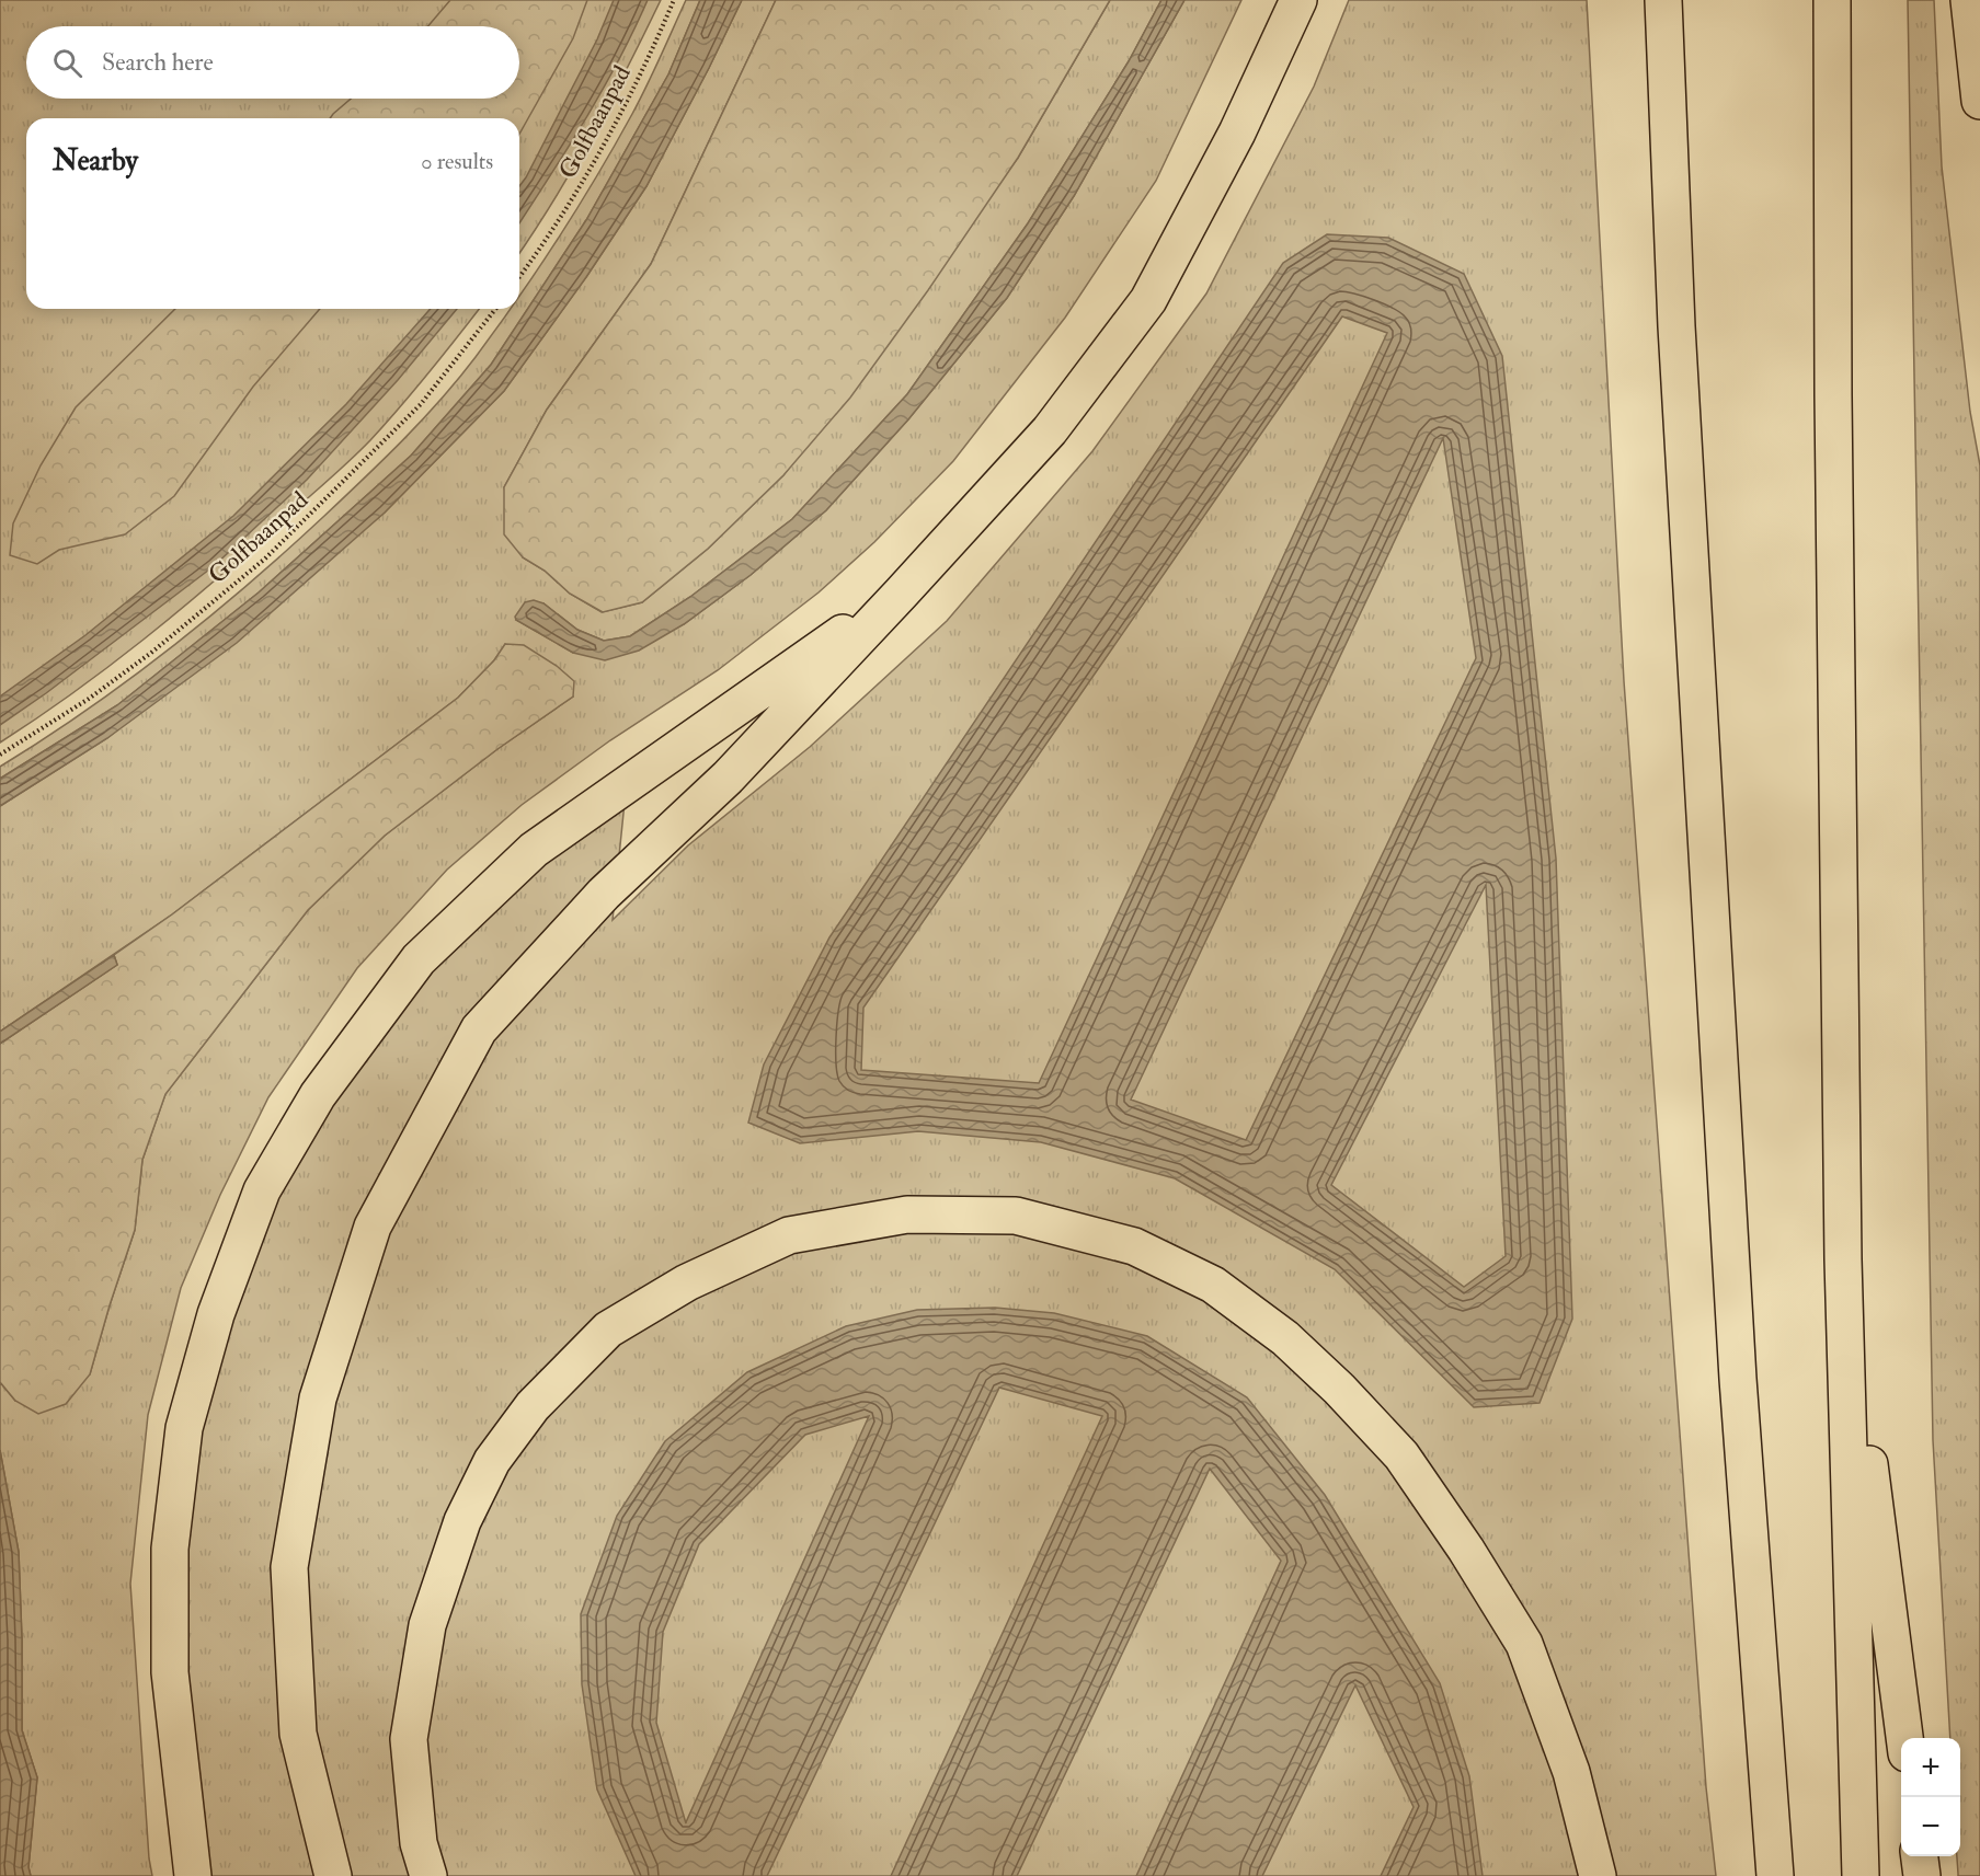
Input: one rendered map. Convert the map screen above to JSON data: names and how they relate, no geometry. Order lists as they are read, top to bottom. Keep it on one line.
{"streets":{"path":["Golfbaanpad"]},"page":{"search":"Search here","heading":["Nearby","0 results"],"map_buttons":["+","−"]}}
